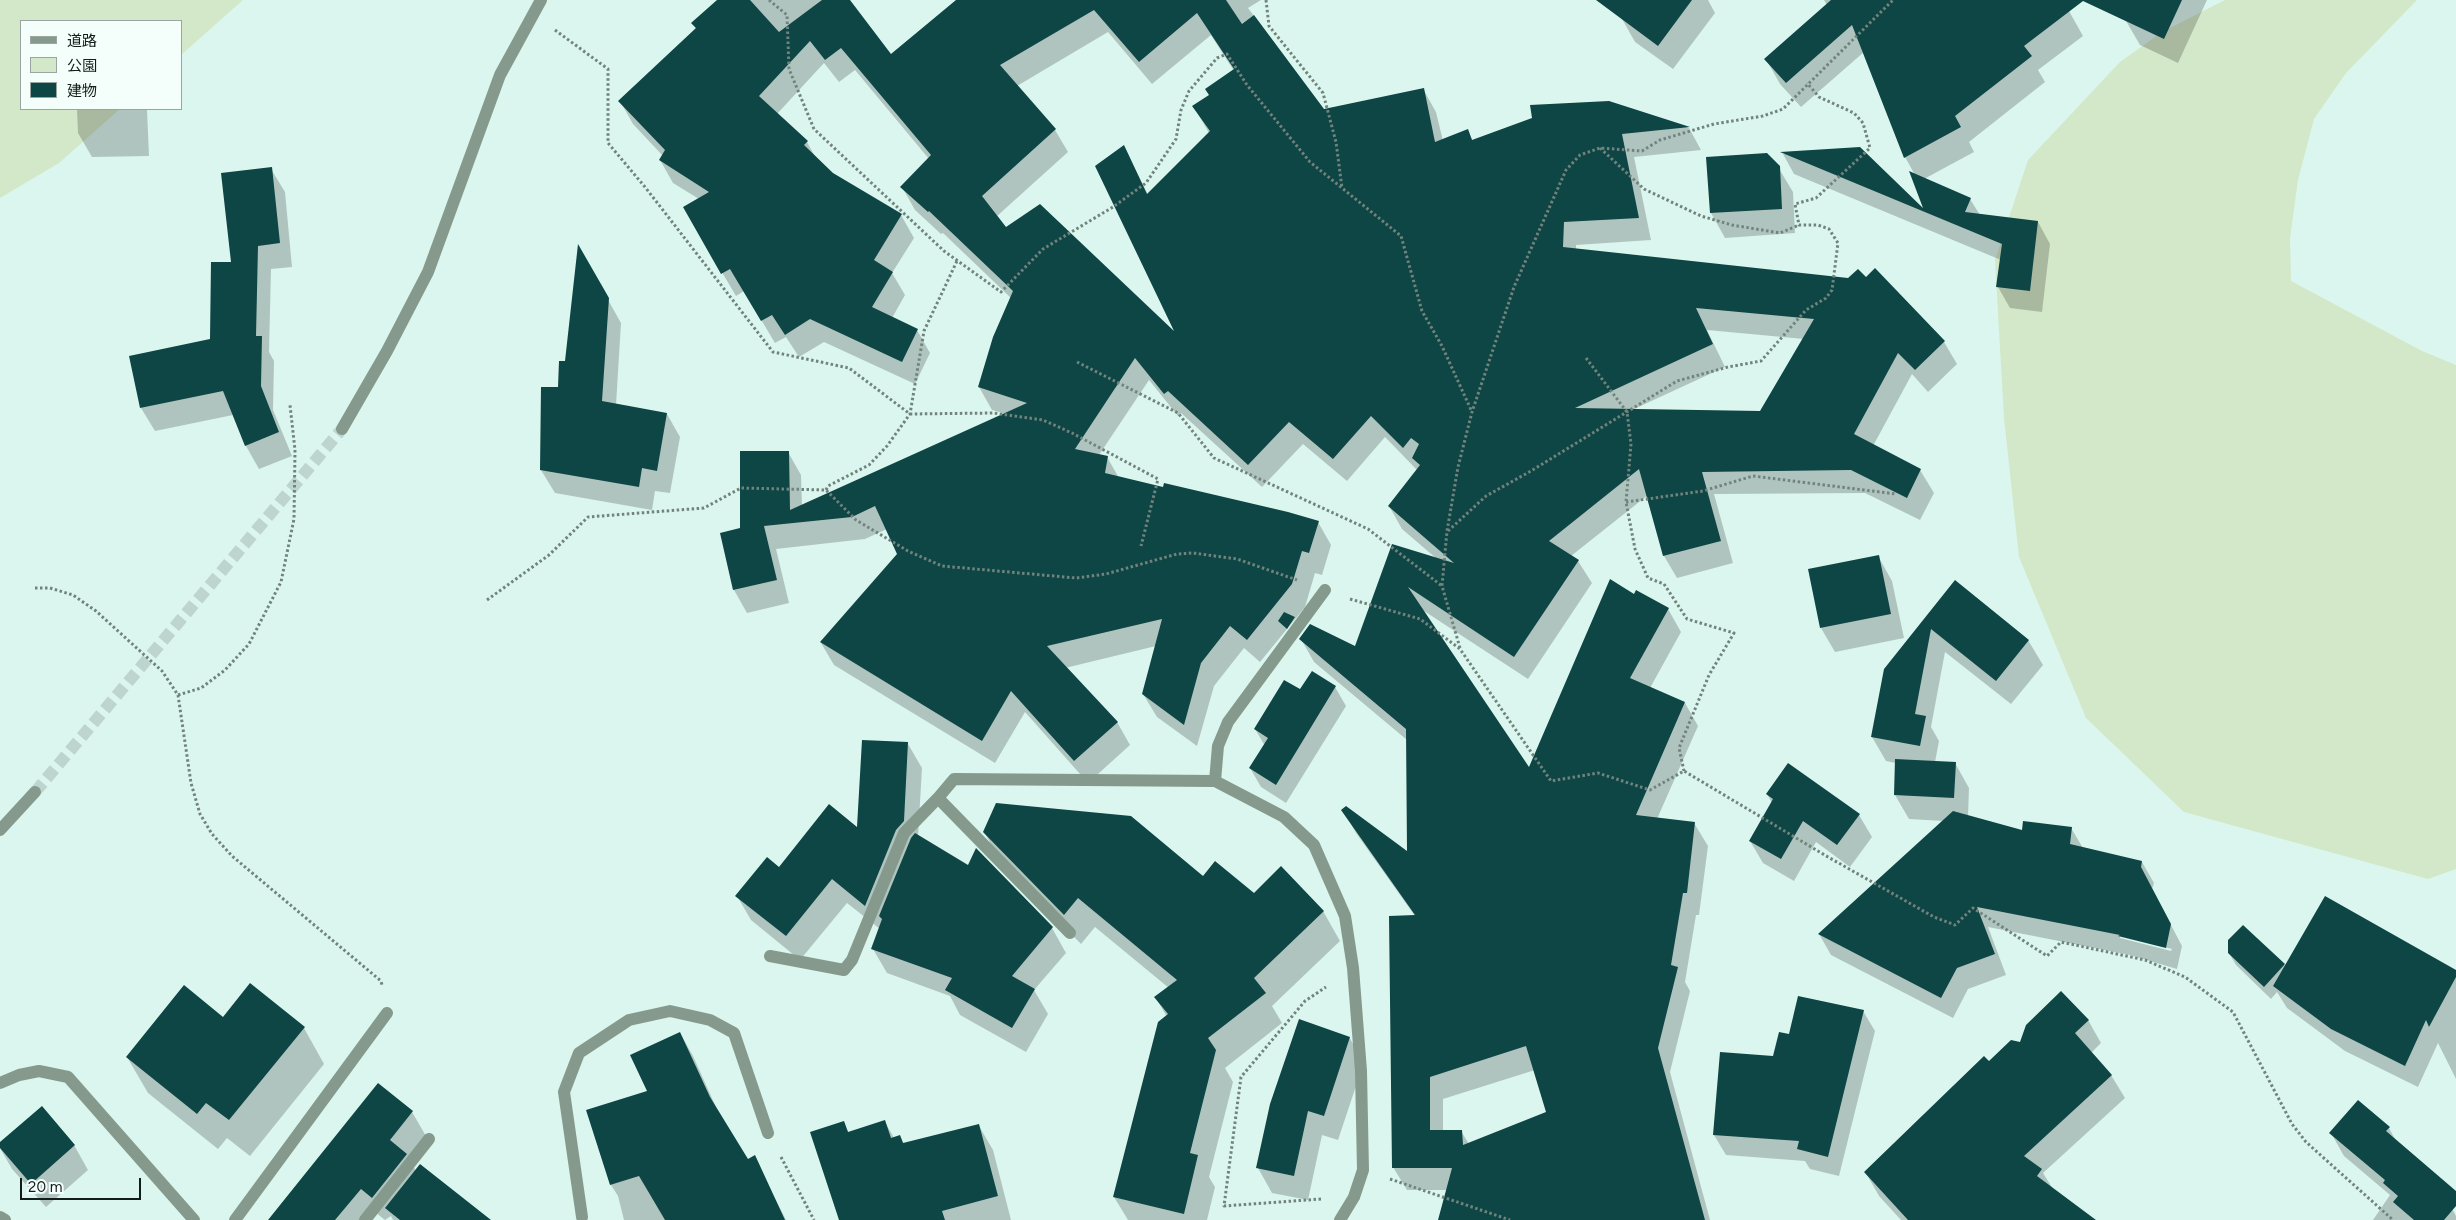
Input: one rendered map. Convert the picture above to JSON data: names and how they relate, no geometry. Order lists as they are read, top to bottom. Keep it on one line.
{"legend":["道路","公園","建物"],"scale_bar":"20 m"}
